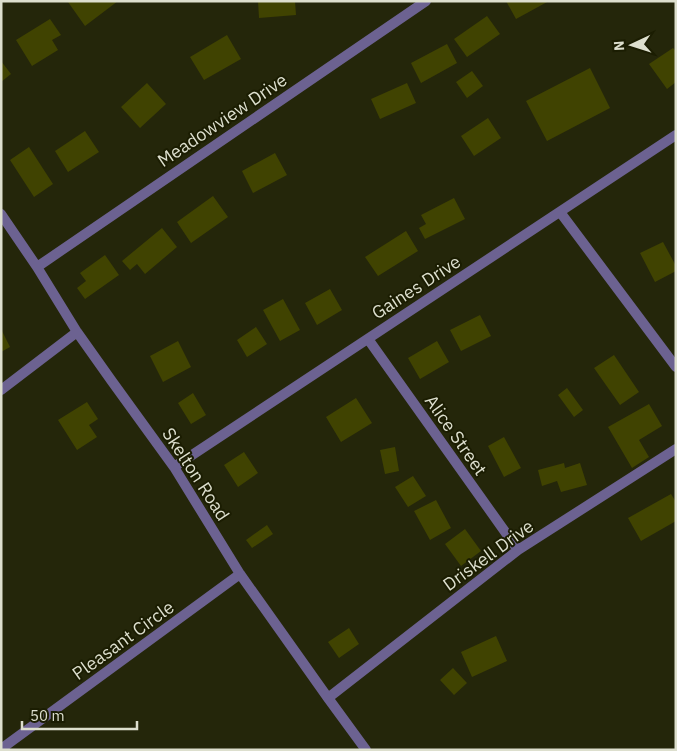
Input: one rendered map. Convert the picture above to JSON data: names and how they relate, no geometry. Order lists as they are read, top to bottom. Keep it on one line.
{"streets":{"street":["Meadowview Drive","Gaines Drive","Alice Street","Skelton Road","Driskell Drive","Pleasant Circle"]},"crossings":[["Meadowview Drive","Skelton Road"],["Gaines Drive","Alice Street"],["Gaines Drive","Skelton Road"],["Alice Street","Driskell Drive"],["Skelton Road","Driskell Drive"],["Skelton Road","Pleasant Circle"]],"scale_bar":"50 m","north":"left"}
